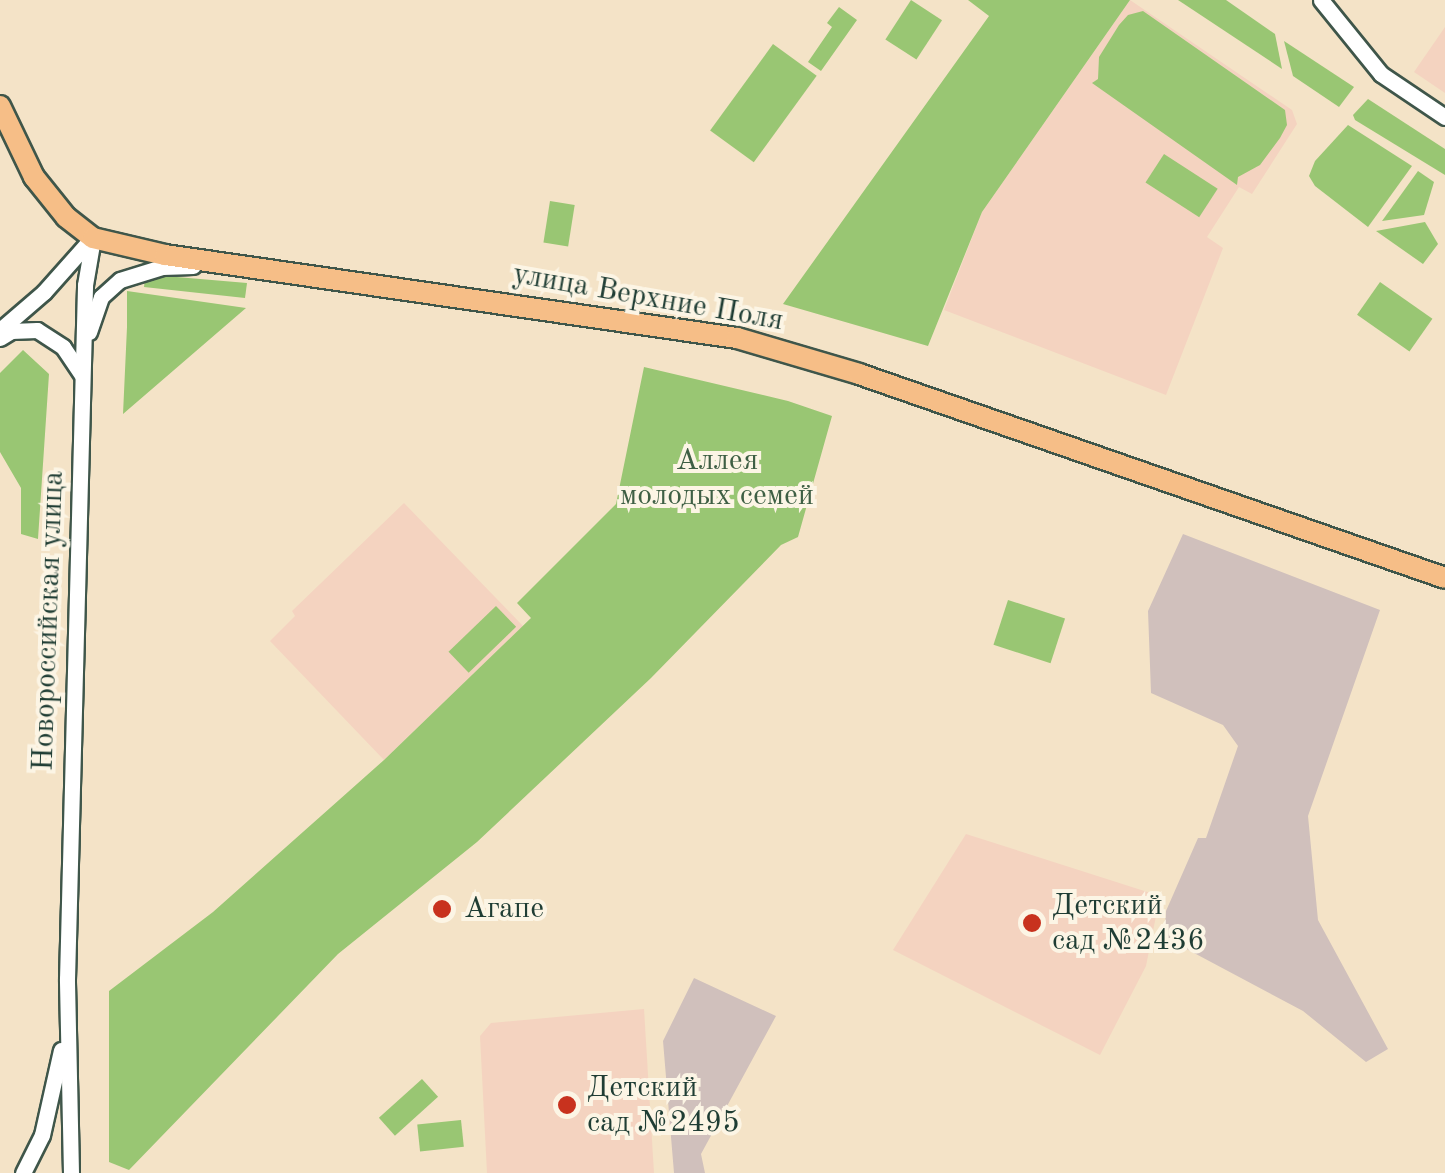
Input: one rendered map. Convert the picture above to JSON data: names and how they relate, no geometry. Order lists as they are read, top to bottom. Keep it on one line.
{"streets":{"main road":["улица Верхние Поля"],"street":["Новороссийская улица"]},"crossings":[["улица Верхние Поля","Новороссийская улица"]],"parks":["Аллея молодых семей"],"places":["Агапе","Детский сад №2436","Детский сад №2495"]}
